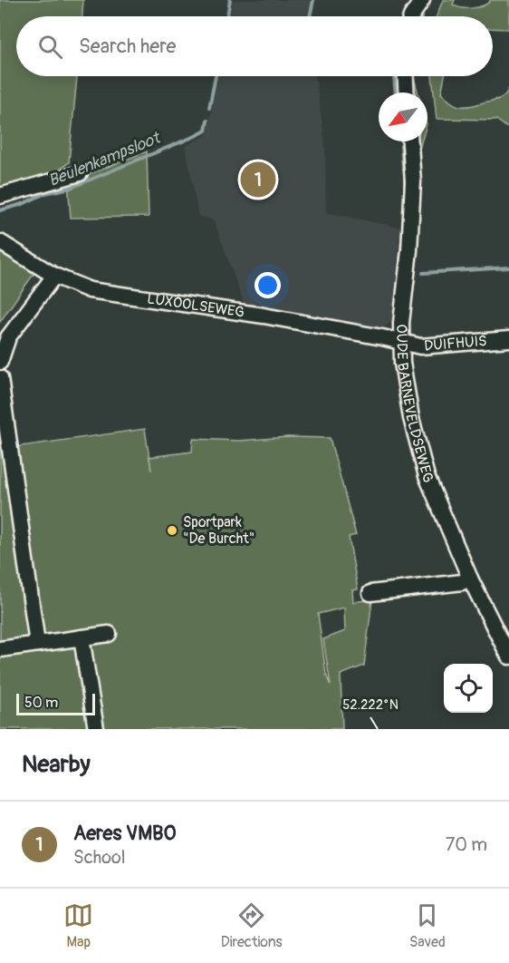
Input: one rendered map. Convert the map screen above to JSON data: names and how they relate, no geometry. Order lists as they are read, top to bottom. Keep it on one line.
{"streets":{"street":["LUXOOLSEWEG","DUIFHUIS","OUDE BARNEVELDSEWEG"]},"crossings":[["LUXOOLSEWEG","DUIFHUIS"],["LUXOOLSEWEG","OUDE BARNEVELDSEWEG"],["DUIFHUIS","OUDE BARNEVELDSEWEG"]],"water":["Beulenkampsloot"],"places":["Sportpark \"De Burcht\""],"scale_bar":"50 m","north":"bottom left","page":{"search":"Search here","pins":"1","scale":"50 m","heading":"Nearby","list":[{"mark":"1","name":"Aeres VMBO","note":"School","value":"70 m"}],"nav":["Map","Directions","Saved"]},"coordinates":["52.222°N"]}
